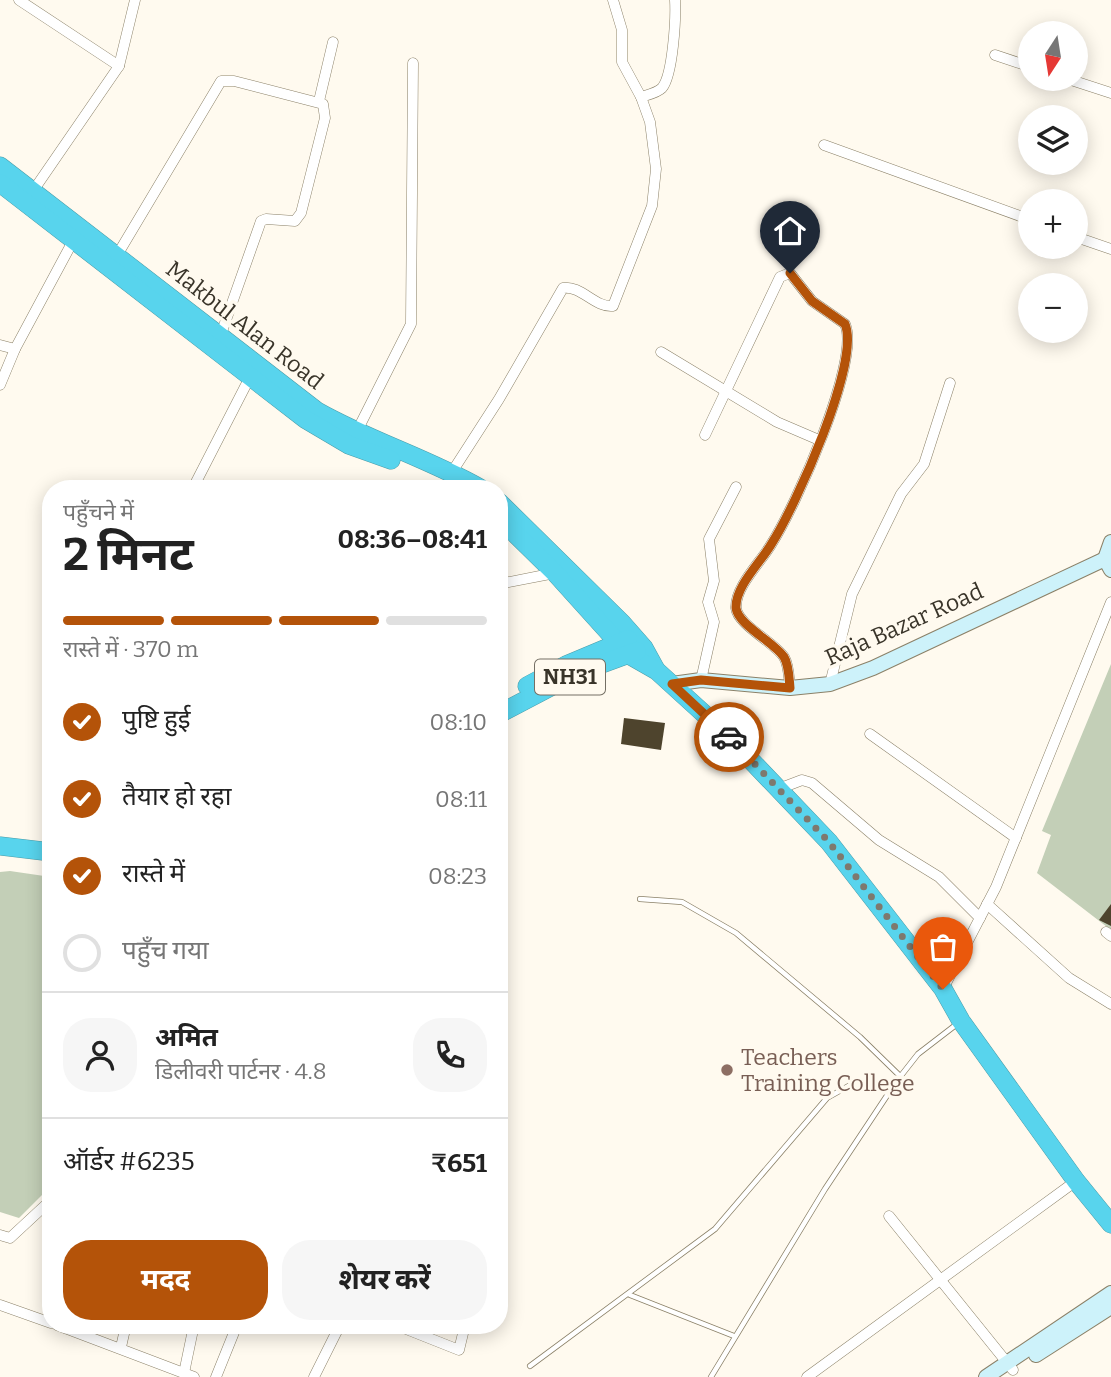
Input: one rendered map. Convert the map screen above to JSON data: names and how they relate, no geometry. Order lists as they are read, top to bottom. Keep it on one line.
{"streets":{"highway":["Makbul Alan Road","NH31"],"street":["Raja Bazar Road"]},"places":["Teachers Training College"],"north":"bottom","page":{"map_buttons":["+","−"],"heading":["2 मिनट","पहुँचने में","08:36–08:41"],"panel":["अमित","डिलीवरी पार्टनर · 4.8","ऑर्डर #6235","₹651"],"bar":"रास्ते में · 370 m","list":[["पुष्टि हुई","08:10"],["तैयार हो रहा","08:11"],["रास्ते में","08:23"],"पहुँच गया"],"buttons":["मदद","शेयर करें"]}}
